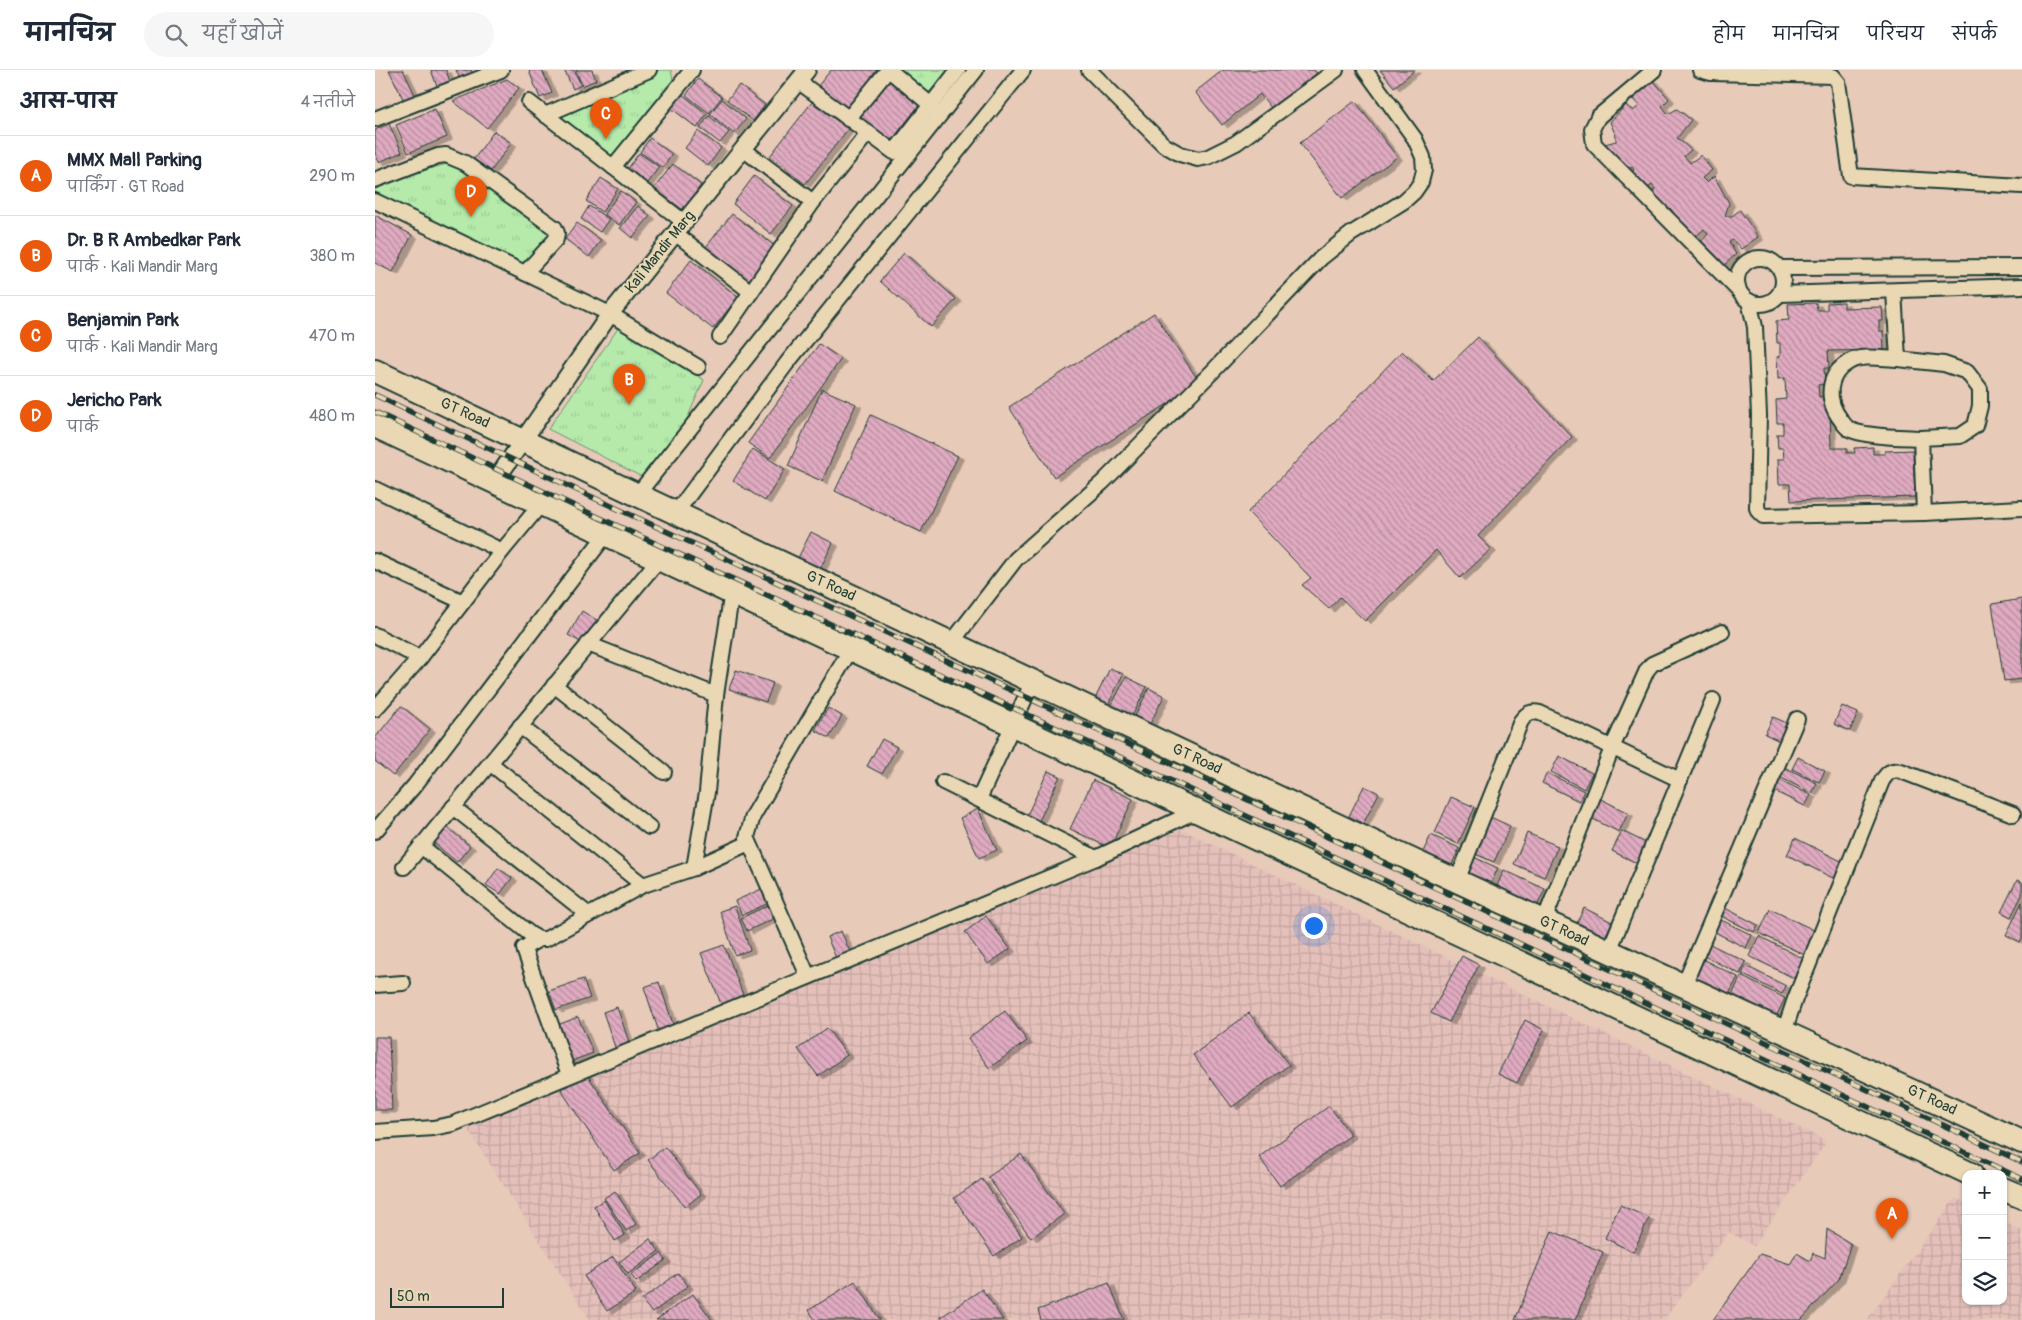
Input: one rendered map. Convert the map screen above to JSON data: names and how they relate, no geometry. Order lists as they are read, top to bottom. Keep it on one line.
{"streets":{"highway":["GT Road"],"street":["Kali Mandir Marg"]},"crossings":[["Kali Mandir Marg","GT Road"]],"scale_bar":"50 m","page":{"header":"मानचित्र","search":"यहाँ खोजें","nav":["होम","मानचित्र","परिचय","संपर्क"],"heading":["आस-पास","4 नतीजे"],"pins":["C","D","B","A"],"list":[{"mark":"A","name":"MMX Mall Parking","note":"पार्किंग · GT Road","value":"290 m"},{"mark":"B","name":"Dr. B R Ambedkar Park","note":"पार्क · Kali Mandir Marg","value":"380 m"},{"mark":"C","name":"Benjamin Park","note":"पार्क · Kali Mandir Marg","value":"470 m"},{"mark":"D","name":"Jericho Park","note":"पार्क","value":"480 m"}],"map_buttons":["+","−"],"scale":"50 m"}}
